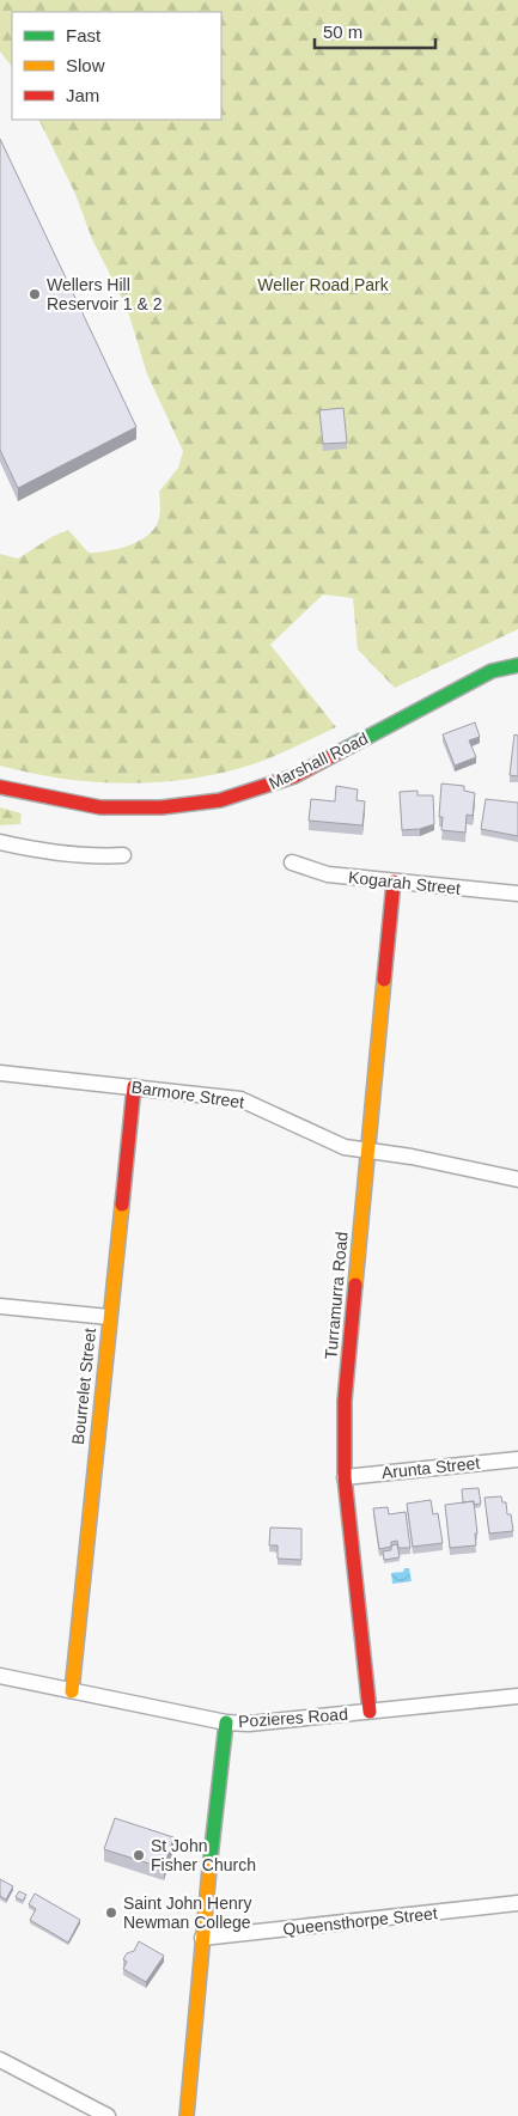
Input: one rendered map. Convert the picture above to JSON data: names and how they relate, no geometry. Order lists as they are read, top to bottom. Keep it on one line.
{"streets":{"street":["Marshall Road","Kogarah Street","Barmore Street","Turramurra Road","Bourrelet Street","Arunta Street","Pozieres Road","Queensthorpe Street"]},"crossings":[["Kogarah Street","Turramurra Road"],["Barmore Street","Turramurra Road"],["Barmore Street","Bourrelet Street"],["Turramurra Road","Arunta Street"],["Turramurra Road","Pozieres Road"],["Bourrelet Street","Pozieres Road"]],"parks":["Weller Road Park"],"places":["Wellers Hill Reservoir 1 & 2","St John Fisher Church","Saint John Henry Newman College"],"legend":["Fast","Slow","Jam"],"scale_bar":"50 m"}
